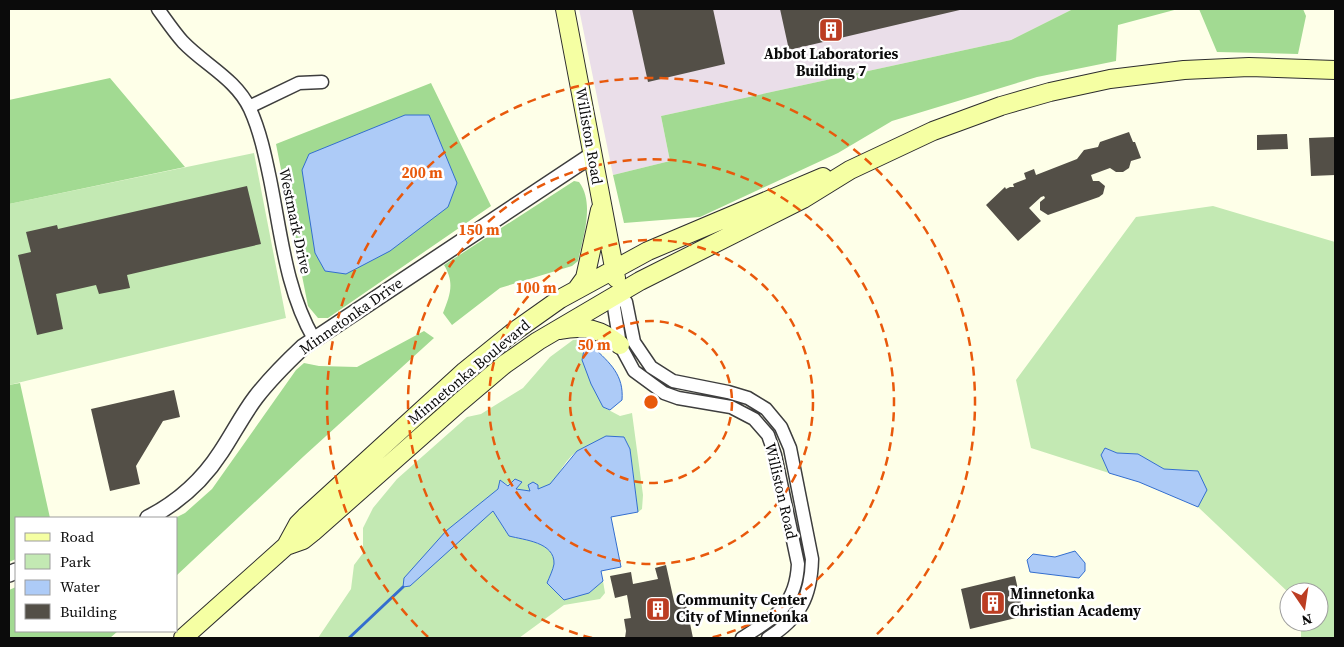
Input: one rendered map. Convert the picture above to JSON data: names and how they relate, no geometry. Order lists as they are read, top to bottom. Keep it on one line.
{"streets":{"main road":["Williston Road","Minnetonka Boulevard"],"street":["Westmark Drive","Minnetonka Drive"]},"crossings":[["Williston Road","Minnetonka Drive"],["Williston Road","Minnetonka Boulevard"],["Westmark Drive","Minnetonka Drive"]],"places":{"building":["Abbot Laboratories Building 7","Minnetonka Christian Academy","Community Center City of Minnetonka"]},"legend":["Road","Park","Water","Building"],"north":"bottom","rings":["200 m","150 m","100 m","50 m"]}
